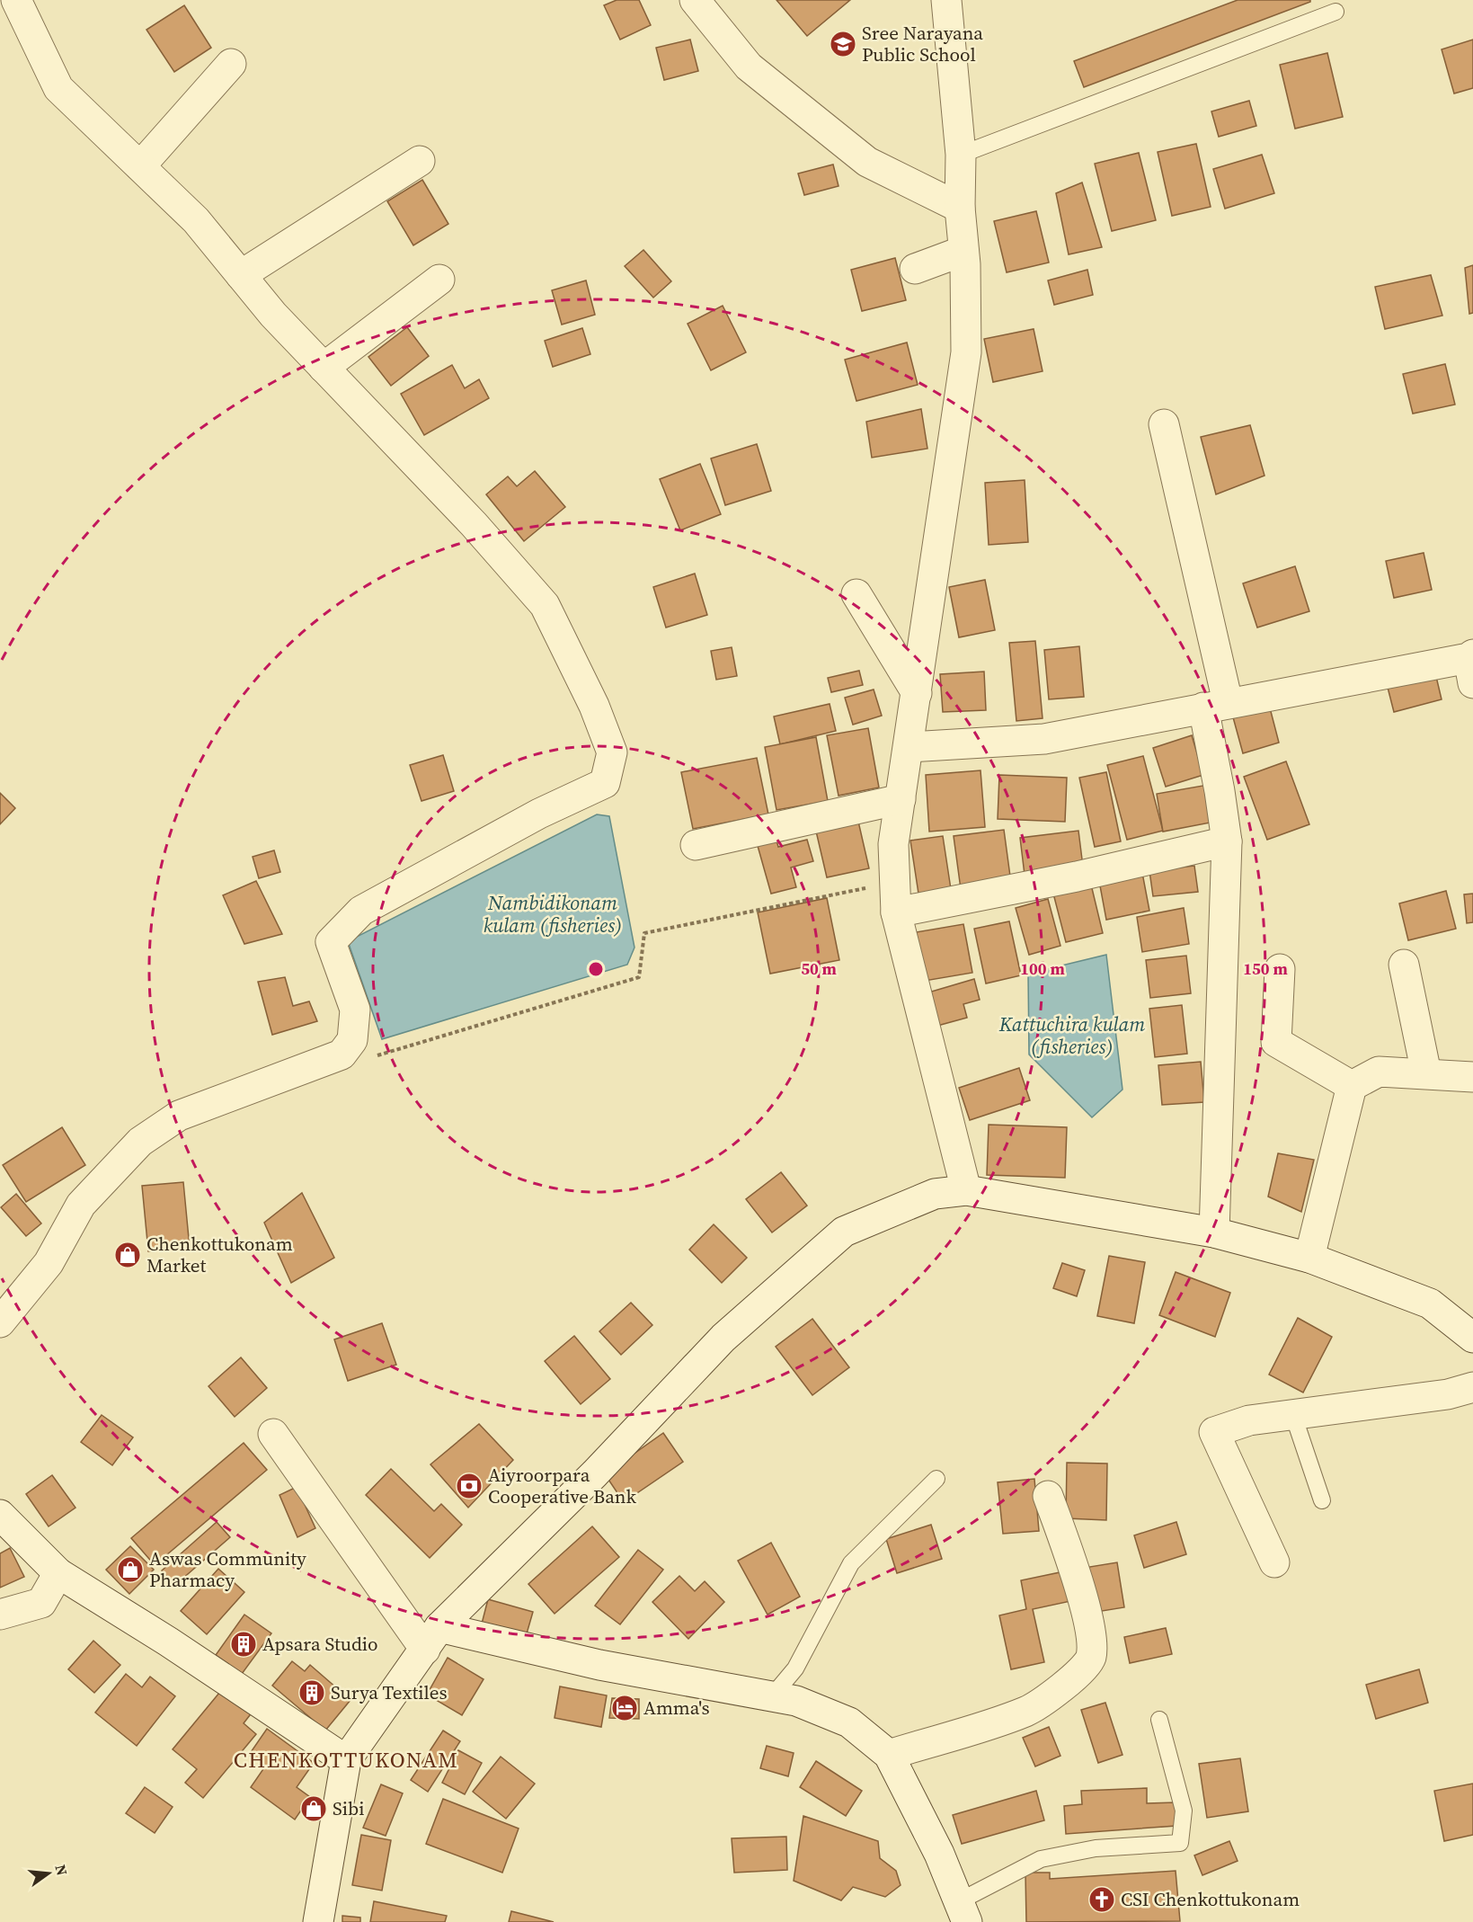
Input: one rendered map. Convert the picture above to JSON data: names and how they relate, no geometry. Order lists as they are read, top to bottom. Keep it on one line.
{"districts":["CHENKOTTUKONAM"],"water":["Nambidikonam kulam (fisheries)","Kattuchira kulam (fisheries)"],"places":{"school or university":["Sree Narayana Public School"],"shop":["Chenkottukonam Market","Aswas Community Pharmacy","Sibi"],"bank":["Aiyroorpara Cooperative Bank"],"building":["Apsara Studio","Surya Textiles"],"hotel":["Amma's"],"church":["CSI Chenkottukonam"]},"north":"right","rings":["50 m","100 m","150 m"]}
